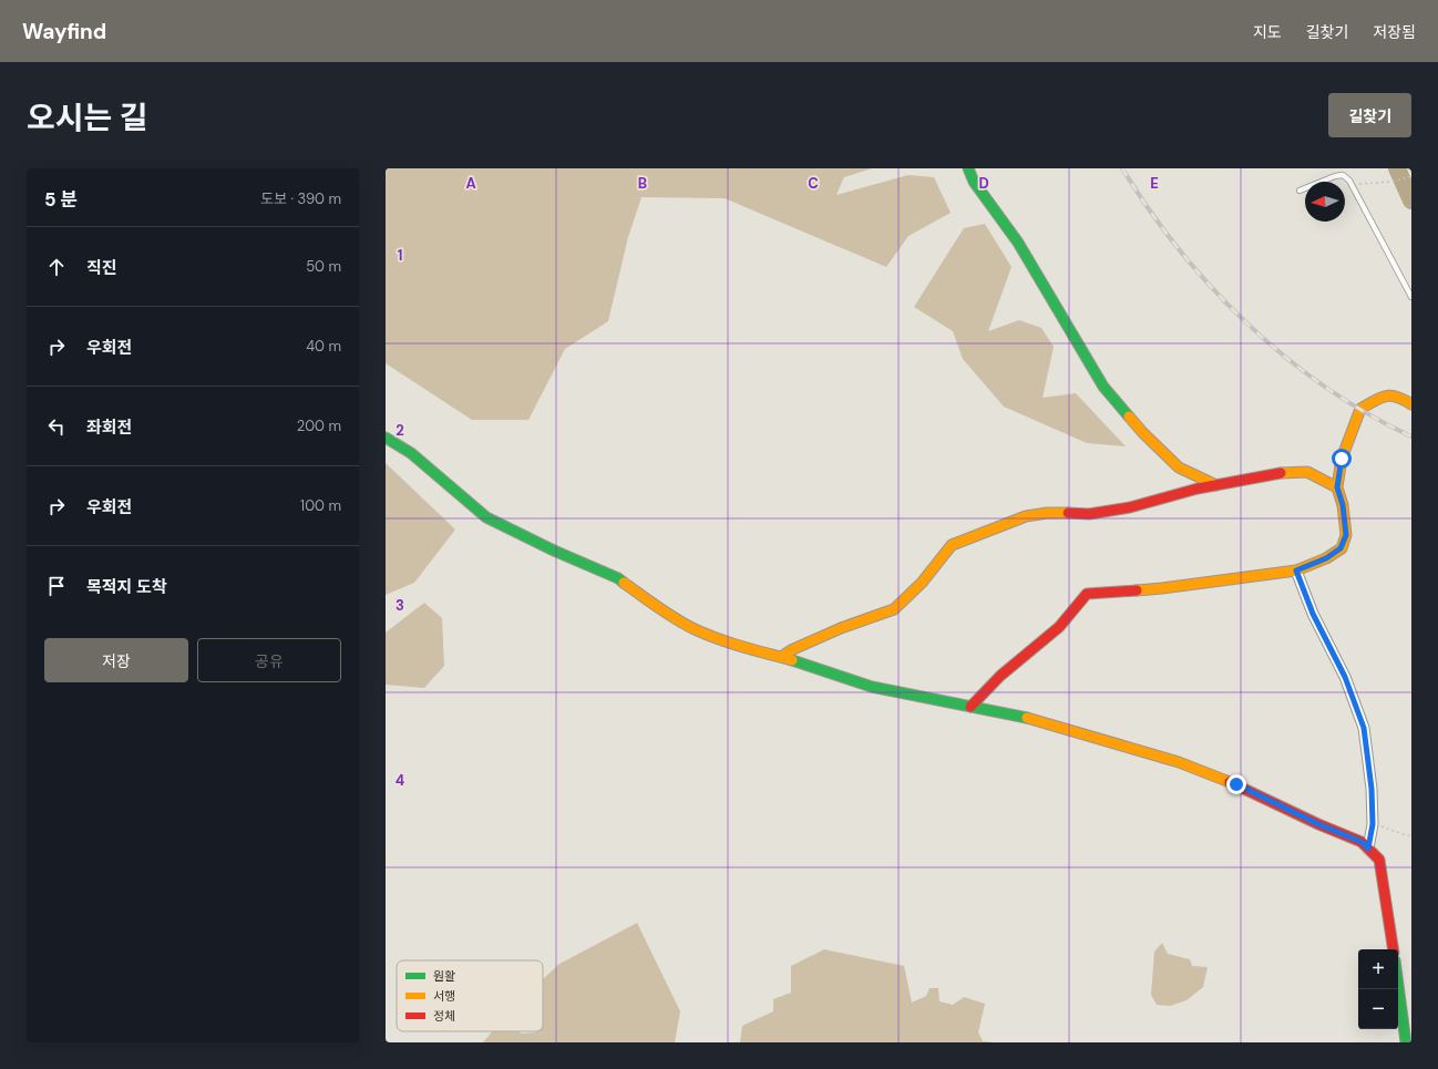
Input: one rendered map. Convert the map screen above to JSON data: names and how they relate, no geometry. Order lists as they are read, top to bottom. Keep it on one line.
{"legend":["원활","서행","정체"],"north":"left","page":{"header":"Wayfind","nav":["지도","길찾기","저장됨"],"title":"오시는 길","buttons":["길찾기",["저장","공유"]],"heading":["5 분","도보 · 390 m"],"list":[["직진","50 m"],["우회전","40 m"],["좌회전","200 m"],["우회전","100 m"],"목적지 도착"],"map_buttons":["+","−"]},"grid":{"columns":["A","B","C","D","E"],"rows":["1","2","3","4"]}}
